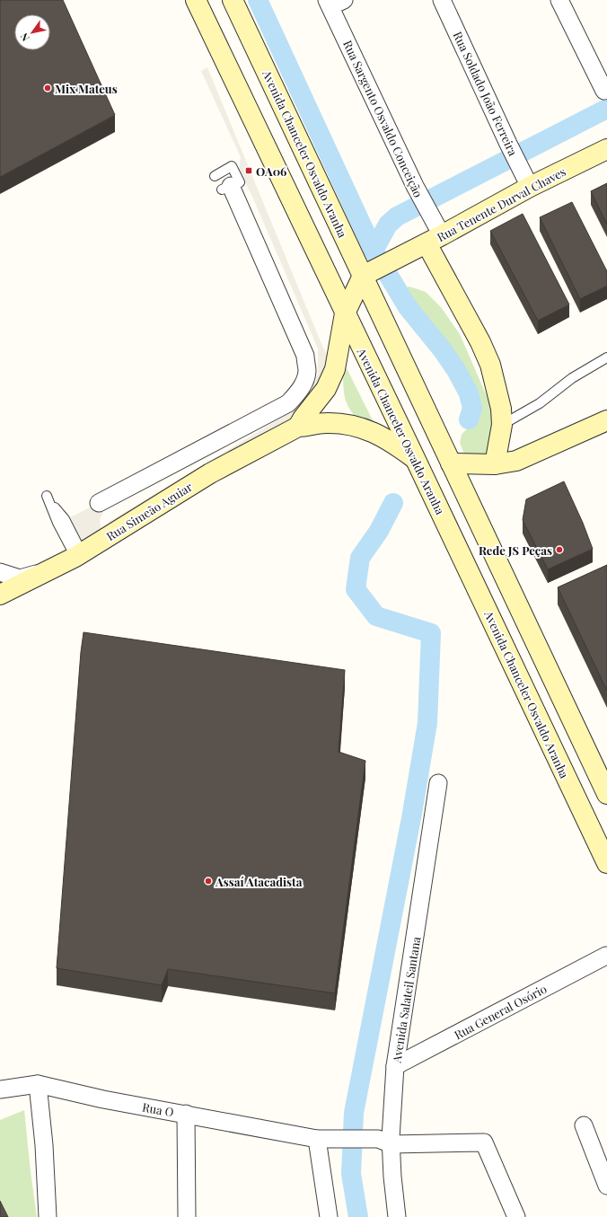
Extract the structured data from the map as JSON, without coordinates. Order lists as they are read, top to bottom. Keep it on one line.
{"streets":{"main road":["Avenida Chanceler Osvaldo Aranha","Rua Tenente Durval Chaves","Rua Simeão Aguiar"],"street":["Rua Soldado João Ferreira","Rua Sargento Osvaldo Conceição","Avenida Salateil Santana","Rua General Osório","Rua O"]},"crossings":[["Rua Soldado João Ferreira","Rua Tenente Durval Chaves"],["Rua Sargento Osvaldo Conceição","Rua Tenente Durval Chaves"],["Avenida Chanceler Osvaldo Aranha","Rua Tenente Durval Chaves"],["Avenida Salateil Santana","Rua General Osório"],["Avenida Salateil Santana","Rua O"]],"places":{"other":["Mix Mateus","Rede JS Peças","Assaí Atacadista"],"transit":["OA06"]},"north":"bottom left"}
